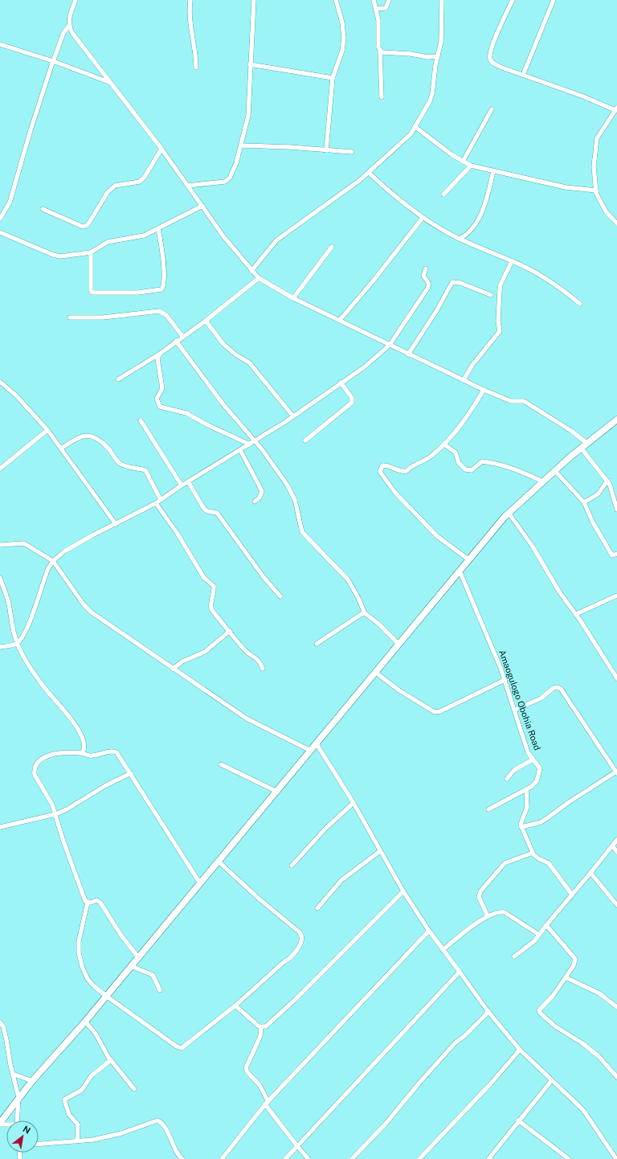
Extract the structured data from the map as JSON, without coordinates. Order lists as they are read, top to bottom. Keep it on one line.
{"streets":{"street":["Amaogulogo Obohia Road"]},"north":"top right"}
